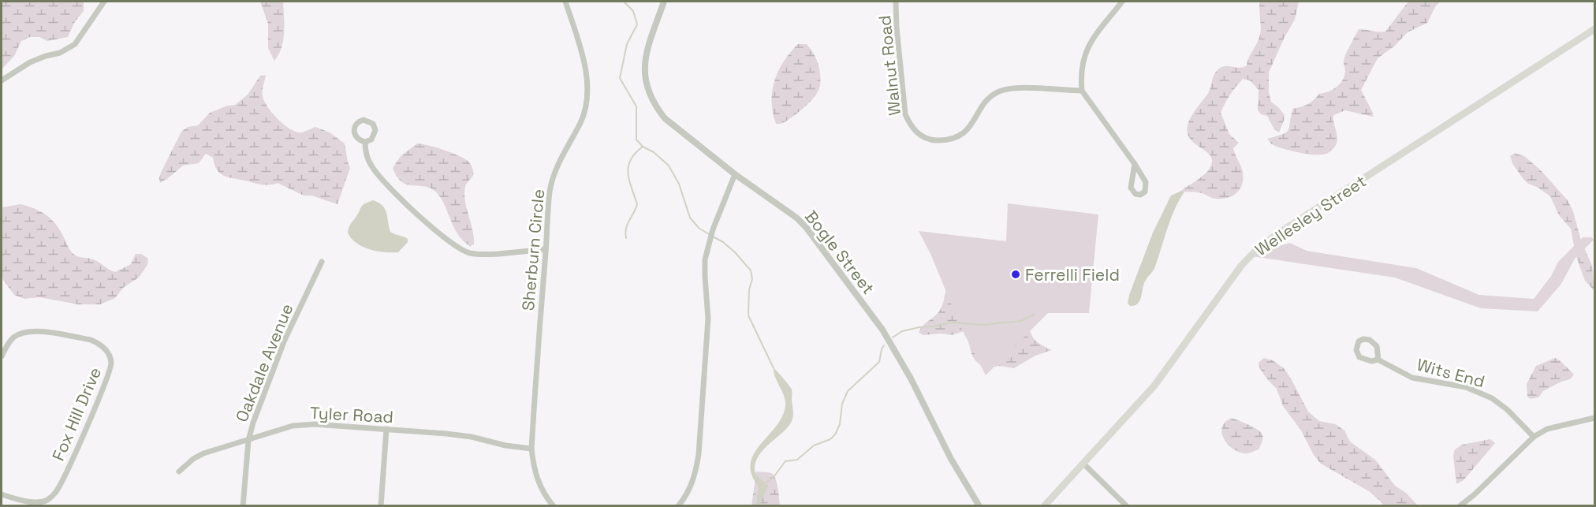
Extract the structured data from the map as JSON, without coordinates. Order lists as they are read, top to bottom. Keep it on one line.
{"streets":{"main road":["Wellesley Street"],"street":["Walnut Road","Sherburn Circle","Bogle Street","Oakdale Avenue","Wits End","Fox Hill Drive","Tyler Road"]},"crossings":[["Sherburn Circle","Tyler Road"],["Oakdale Avenue","Tyler Road"]],"places":["Ferrelli Field"]}
